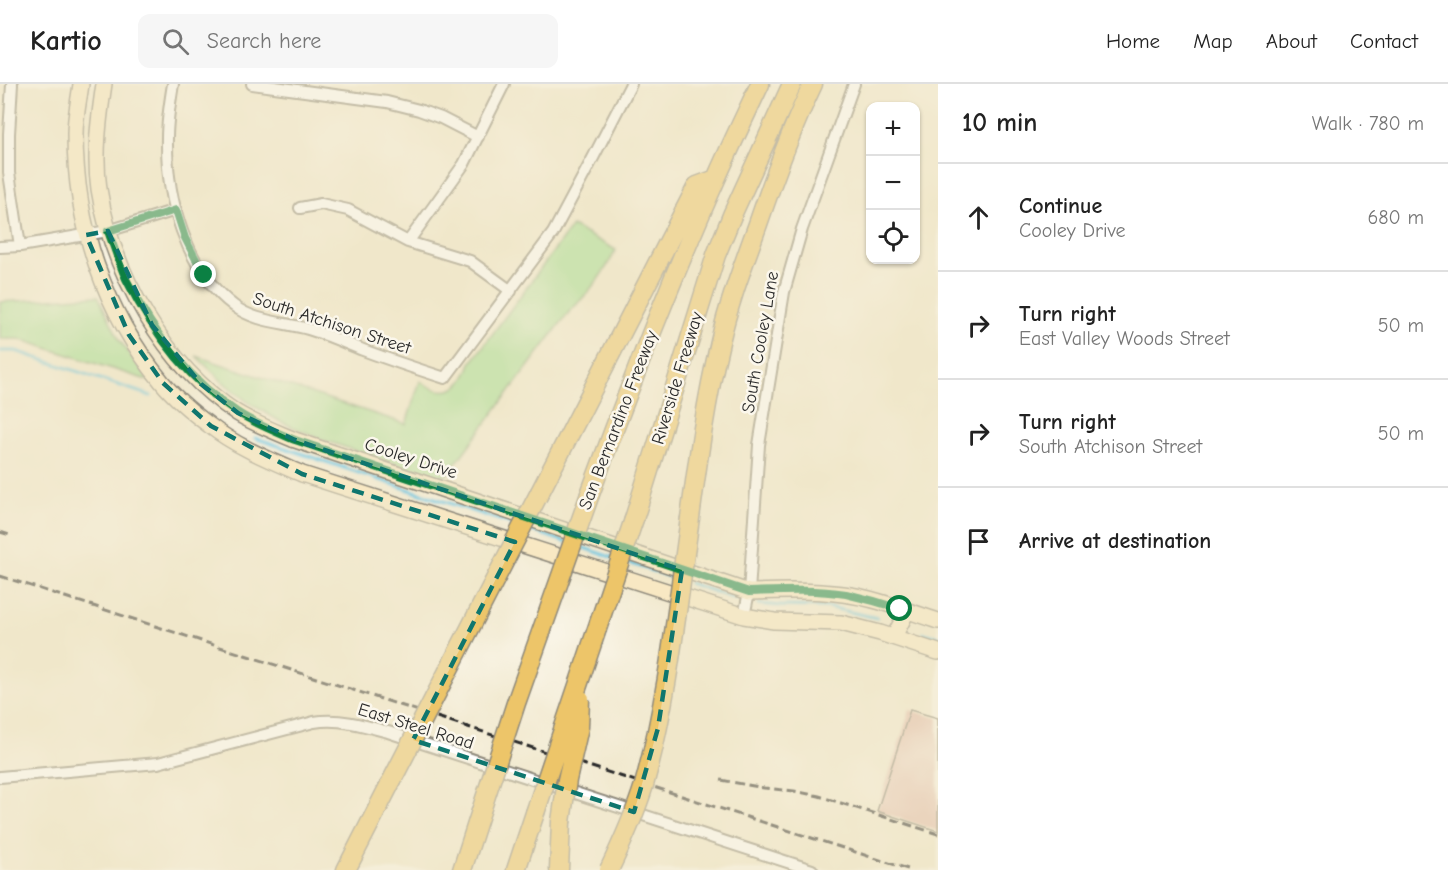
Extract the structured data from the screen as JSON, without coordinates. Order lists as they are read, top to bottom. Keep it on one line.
{"streets":{"highway":["Riverside Freeway","San Bernardino Freeway"],"street":["South Atchison Street","South Cooley Lane","Cooley Drive","East Steel Road"]},"crossings":[["South Cooley Lane","Cooley Drive"]],"page":{"header":"Kartio","search":"Search here","nav":["Home","Map","About","Contact"],"heading":["10 min","Walk · 780 m"],"map_buttons":["+","−"],"list":[["Continue","Cooley Drive","680 m"],["Turn right","East Valley Woods Street","50 m"],["Turn right","South Atchison Street","50 m"],"Arrive at destination"]}}
